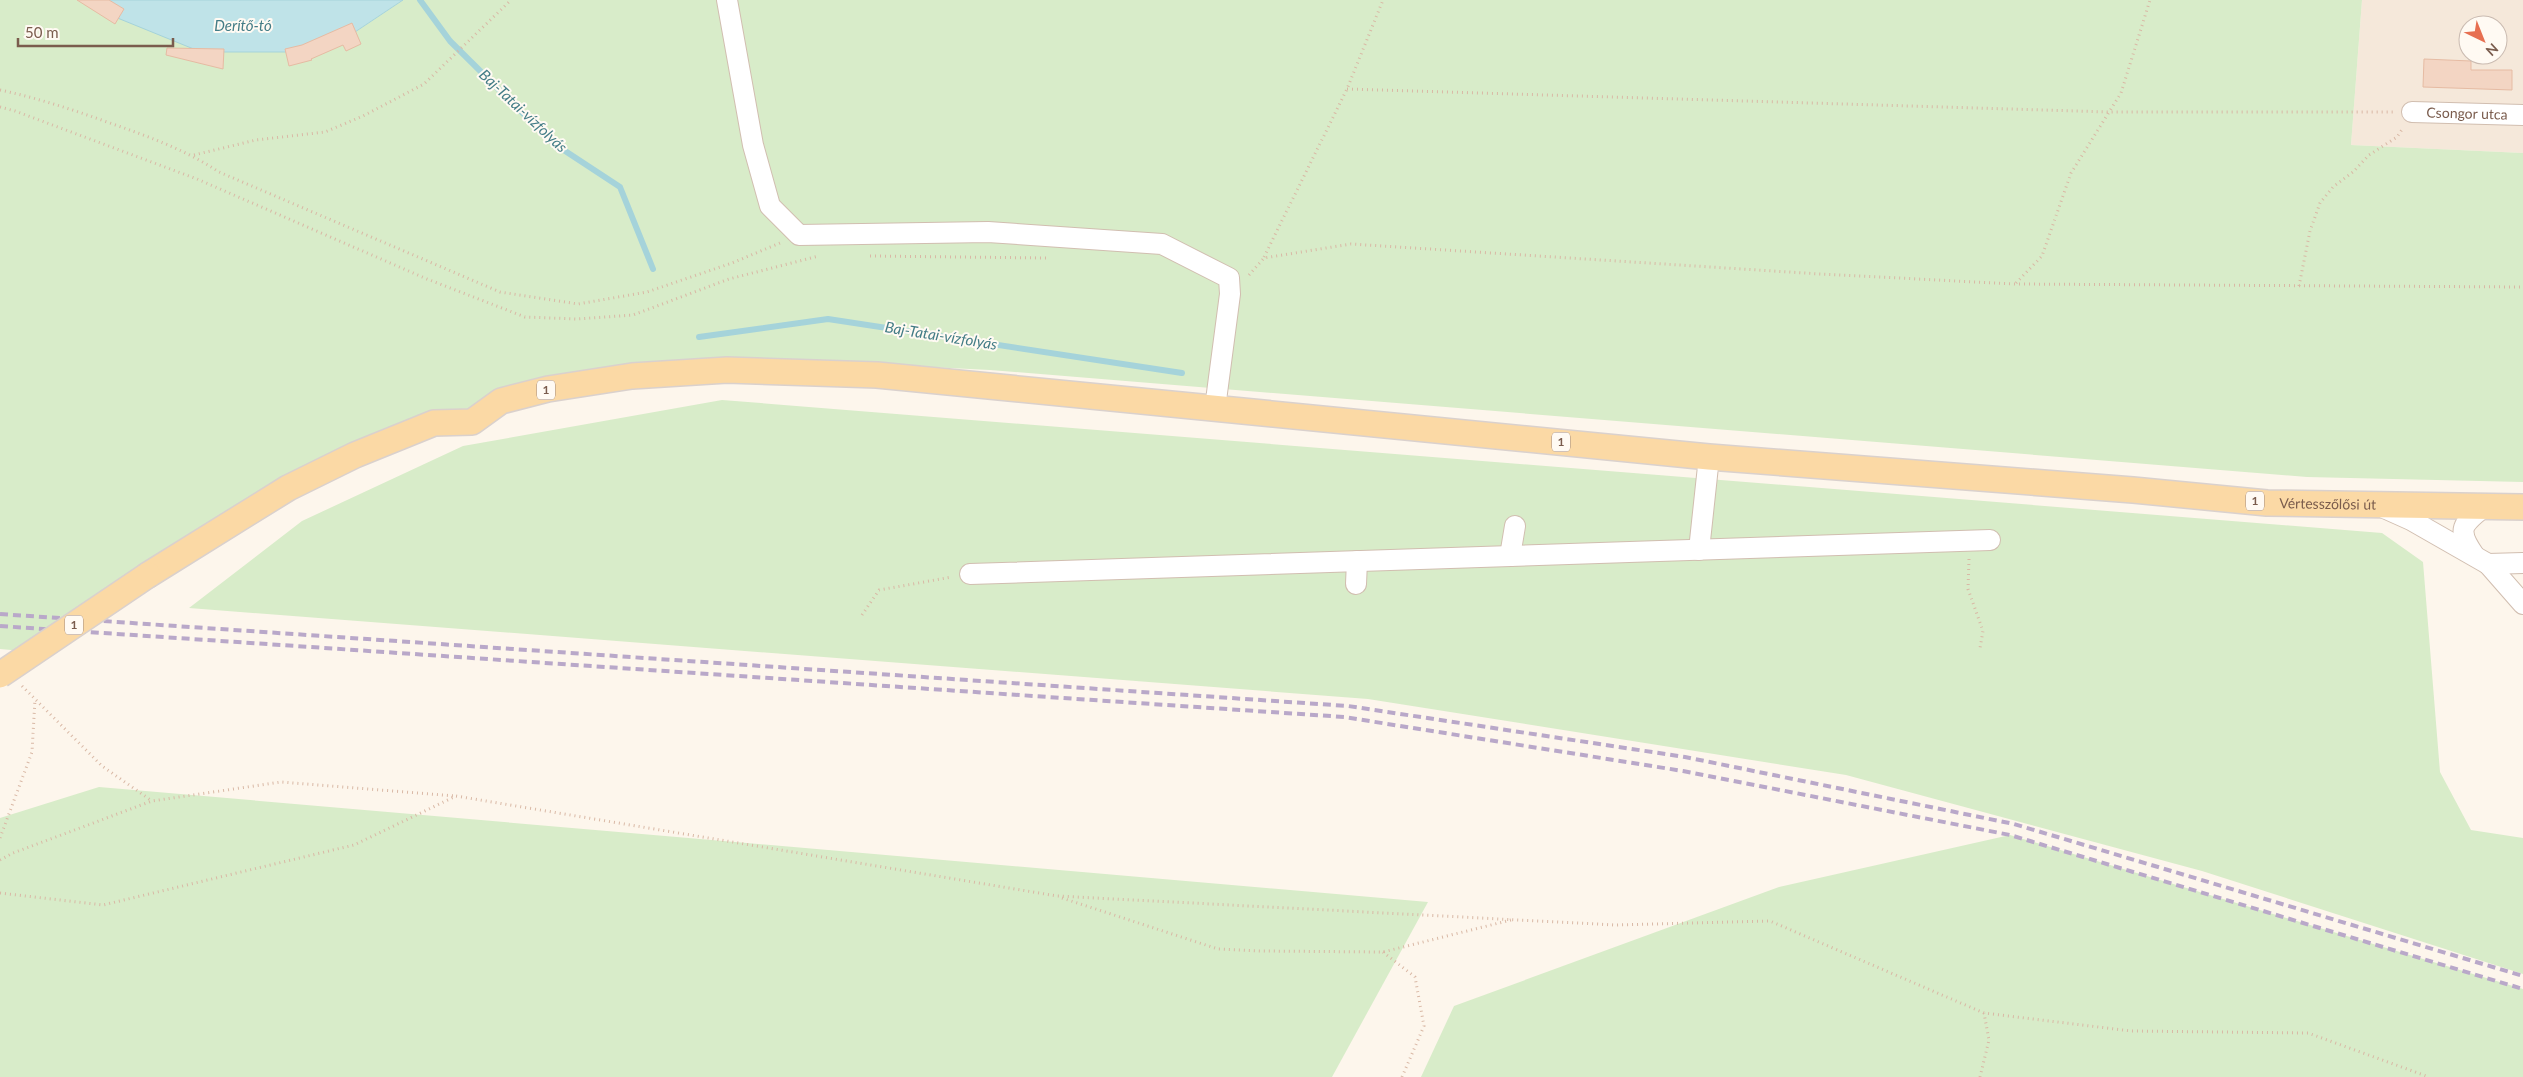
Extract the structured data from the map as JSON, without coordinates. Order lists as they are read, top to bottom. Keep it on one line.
{"streets":{"main road":["1","Vértesszőlősi út"],"street":["Csongor utca"]},"crossings":[["1","Vértesszőlősi út"]],"water":["Derítő-tó","Baj-Tatai-vízfolyás"],"scale_bar":"50 m","north":"bottom right"}
